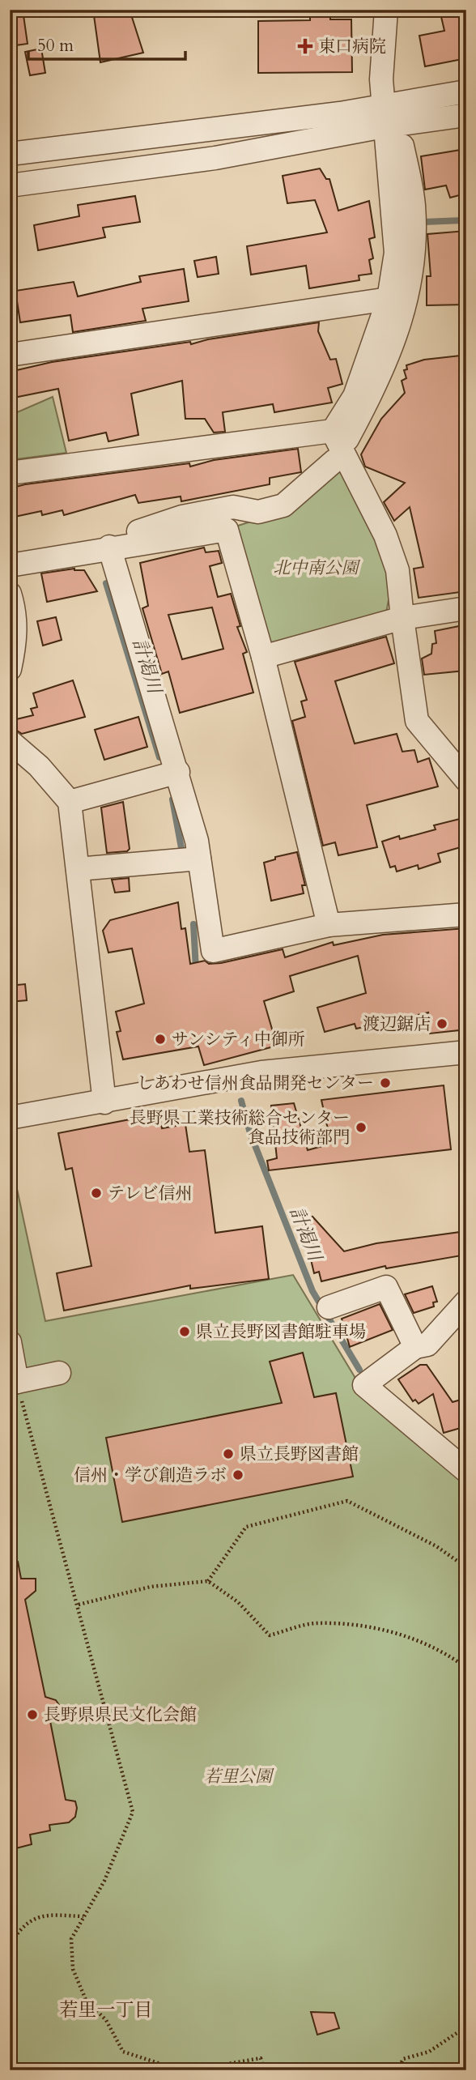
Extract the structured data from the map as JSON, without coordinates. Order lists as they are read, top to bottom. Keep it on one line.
{"districts":["若里一丁目"],"water":["計渇川"],"parks":["北中南公園","若里公園"],"places":{"health":["東口病院"],"other":["渡辺鋸店","サンシティ中御所","しあわせ信州食品開発センター","長野県工業技術総合センター 食品技術部門","テレビ信州","県立長野図書館駐車場","県立長野図書館","信州・学び創造ラボ","長野県県民文化会館"]},"scale_bar":"50 m"}
